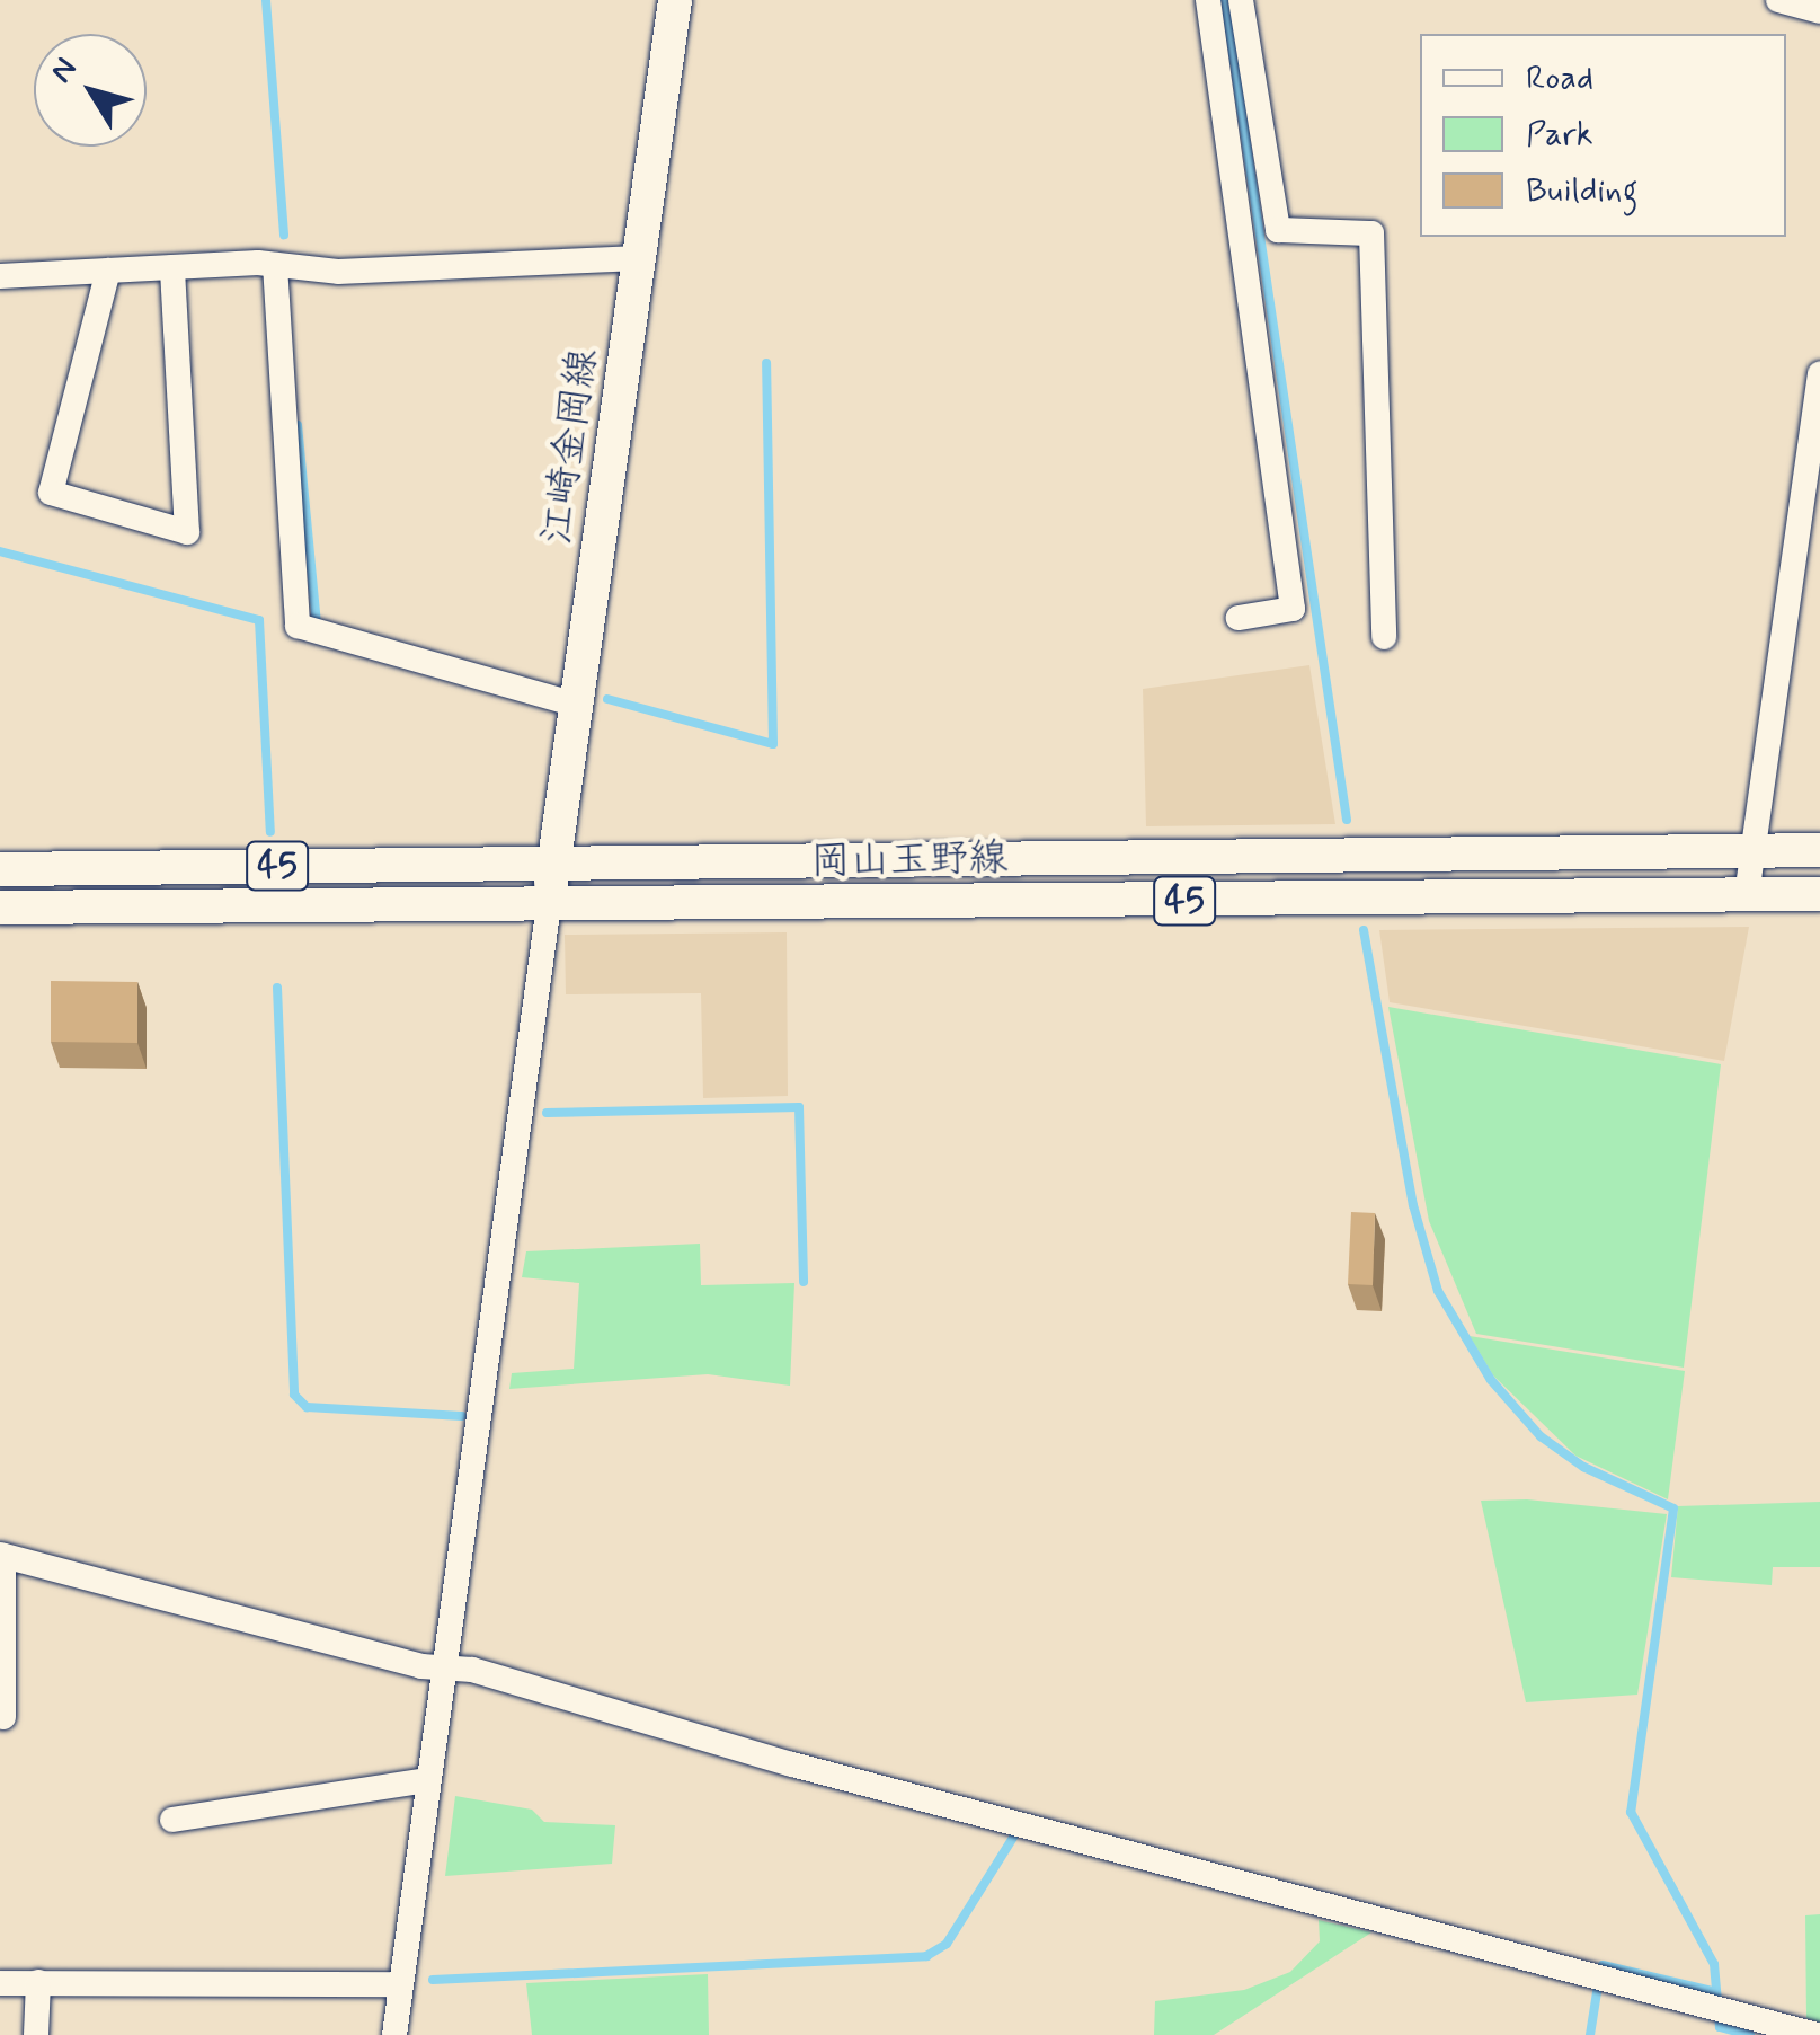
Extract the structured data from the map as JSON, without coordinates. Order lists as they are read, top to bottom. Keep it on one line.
{"streets":{"main road":["江崎金岡線","岡山玉野線","45"]},"crossings":[["江崎金岡線","岡山玉野線"]],"legend":["Road","Park","Building"],"north":"top left"}
